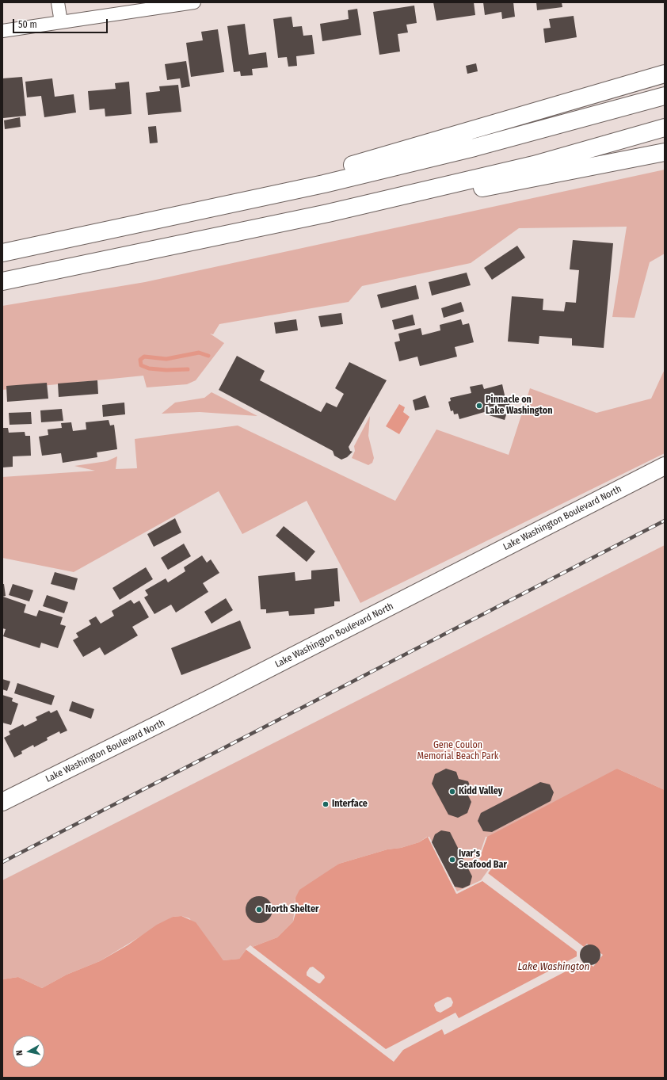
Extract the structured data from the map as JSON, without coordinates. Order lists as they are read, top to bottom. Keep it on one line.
{"streets":{"main road":["Lake Washington Boulevard North"]},"water":["Lake Washington"],"parks":["Gene Coulon Memorial Beach Park"],"places":["Pinnacle on Lake Washington","Kidd Valley","Interface","Ivar's Seafood Bar","North Shelter"],"scale_bar":"50 m","north":"left"}
